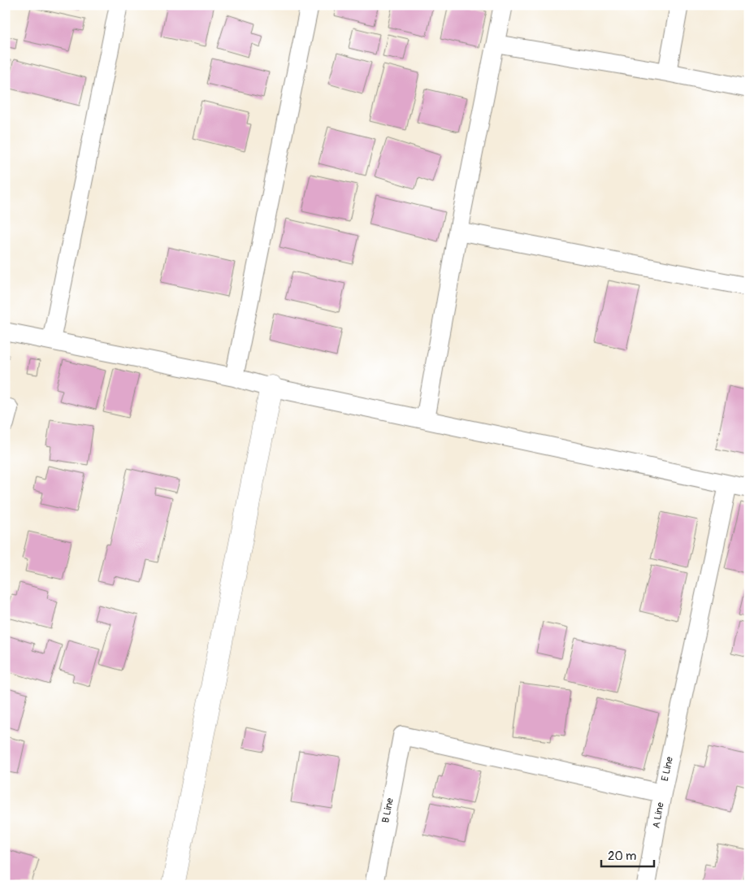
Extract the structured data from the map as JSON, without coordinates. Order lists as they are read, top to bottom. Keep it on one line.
{"streets":{"street":["E Line","B Line","A Line"]},"crossings":[["E Line","B Line"],["E Line","A Line"]],"scale_bar":"20 m"}
